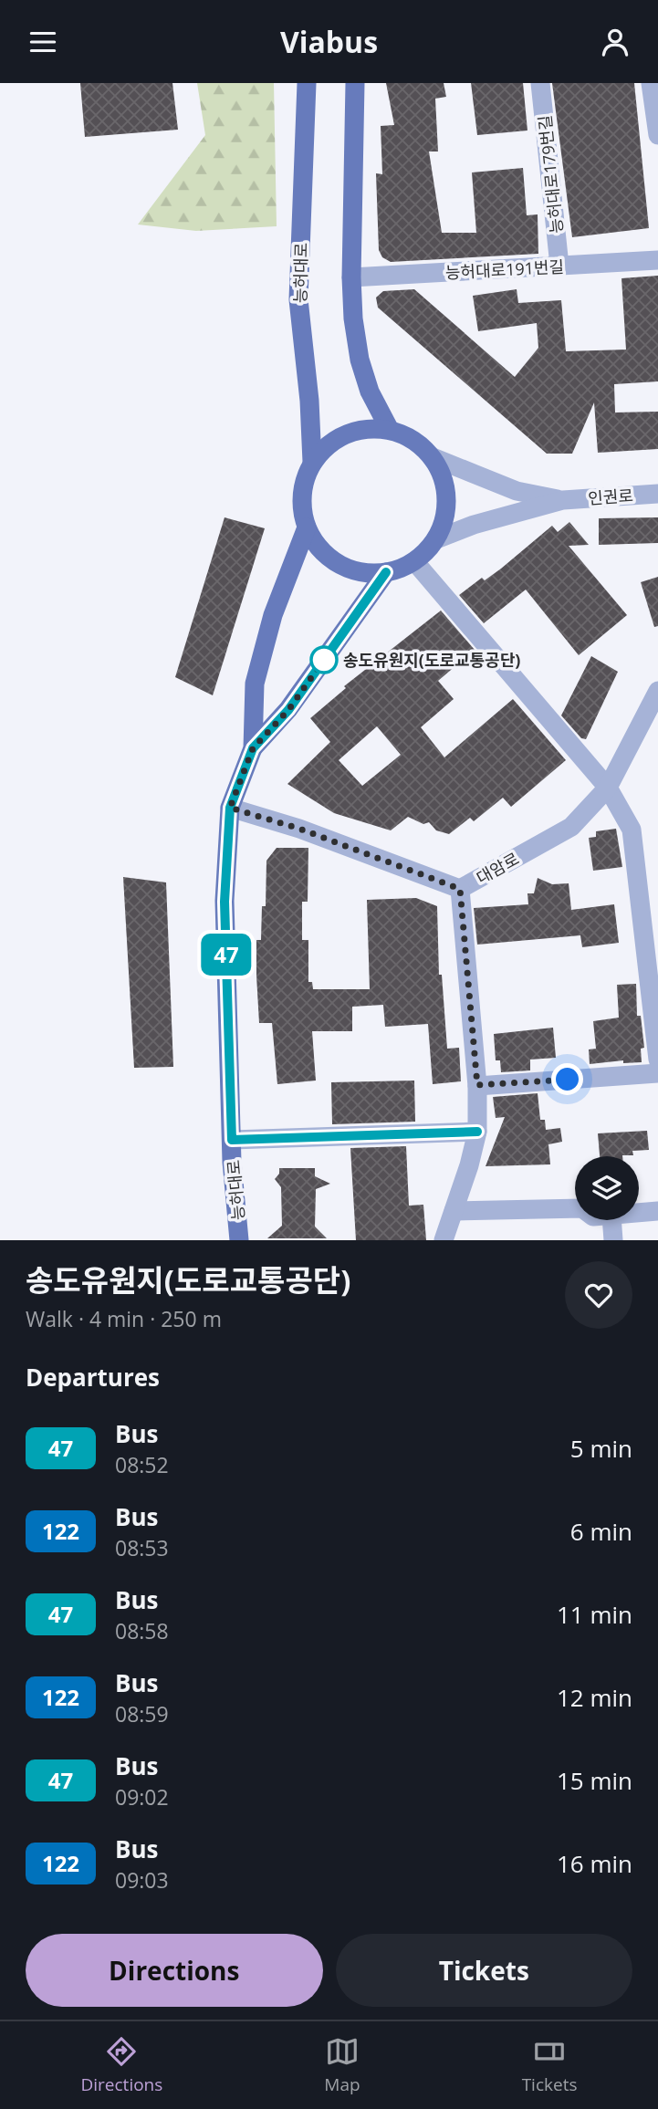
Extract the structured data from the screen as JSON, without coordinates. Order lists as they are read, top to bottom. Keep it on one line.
{"streets":{"main road":["능허대로"],"street":["능허대로179번길","능허대로191번길","인권로","대암로"]},"crossings":[["능허대로179번길","능허대로191번길"],["능허대로","대암로"]],"places":["송도유원지(도로교통공단)"],"lines":["bus line 47"],"page":{"header":"Viabus","on_map":"47","heading":[["송도유원지(도로교통공단)","Walk · 4 min · 250 m"],"Departures"],"list":[{"mark":"47","name":"Bus","note":"08:52","value":"5 min"},{"mark":"122","name":"Bus","note":"08:53","value":"6 min"},{"mark":"47","name":"Bus","note":"08:58","value":"11 min"},{"mark":"122","name":"Bus","note":"08:59","value":"12 min"},{"mark":"47","name":"Bus","note":"09:02","value":"15 min"},{"mark":"122","name":"Bus","note":"09:03","value":"16 min"}],"buttons":["Directions","Tickets"],"tabs":["Directions","Map","Tickets"]}}
